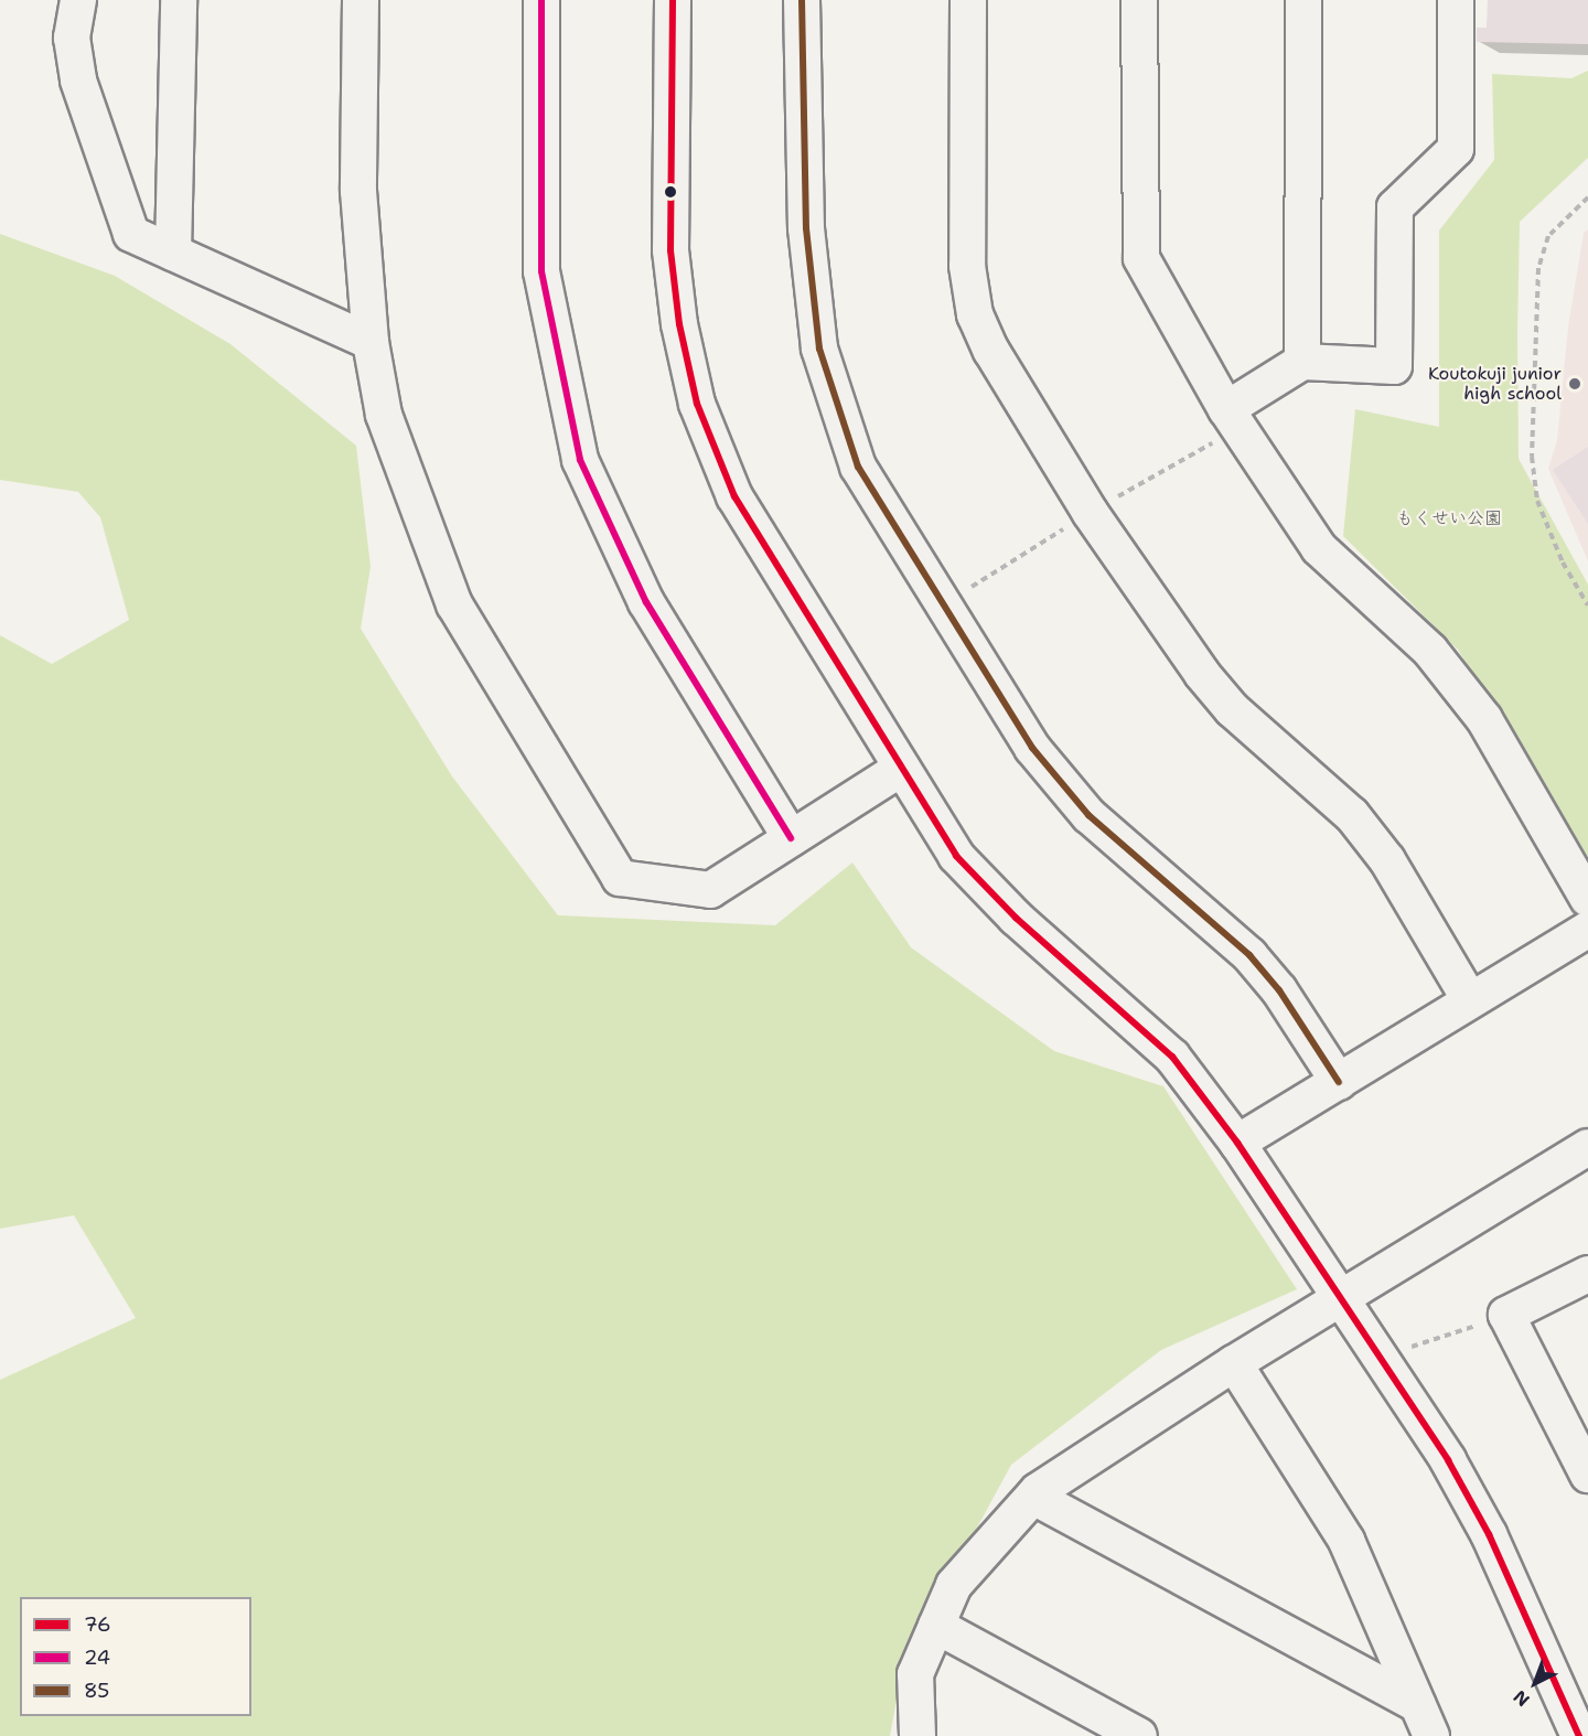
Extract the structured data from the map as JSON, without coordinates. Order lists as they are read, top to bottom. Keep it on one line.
{"parks":["もくせい公園"],"places":["Koutokuji junior high school"],"lines":["transit line 76","transit line 24","transit line 85"],"legend":["76","24","85"],"north":"bottom left"}
